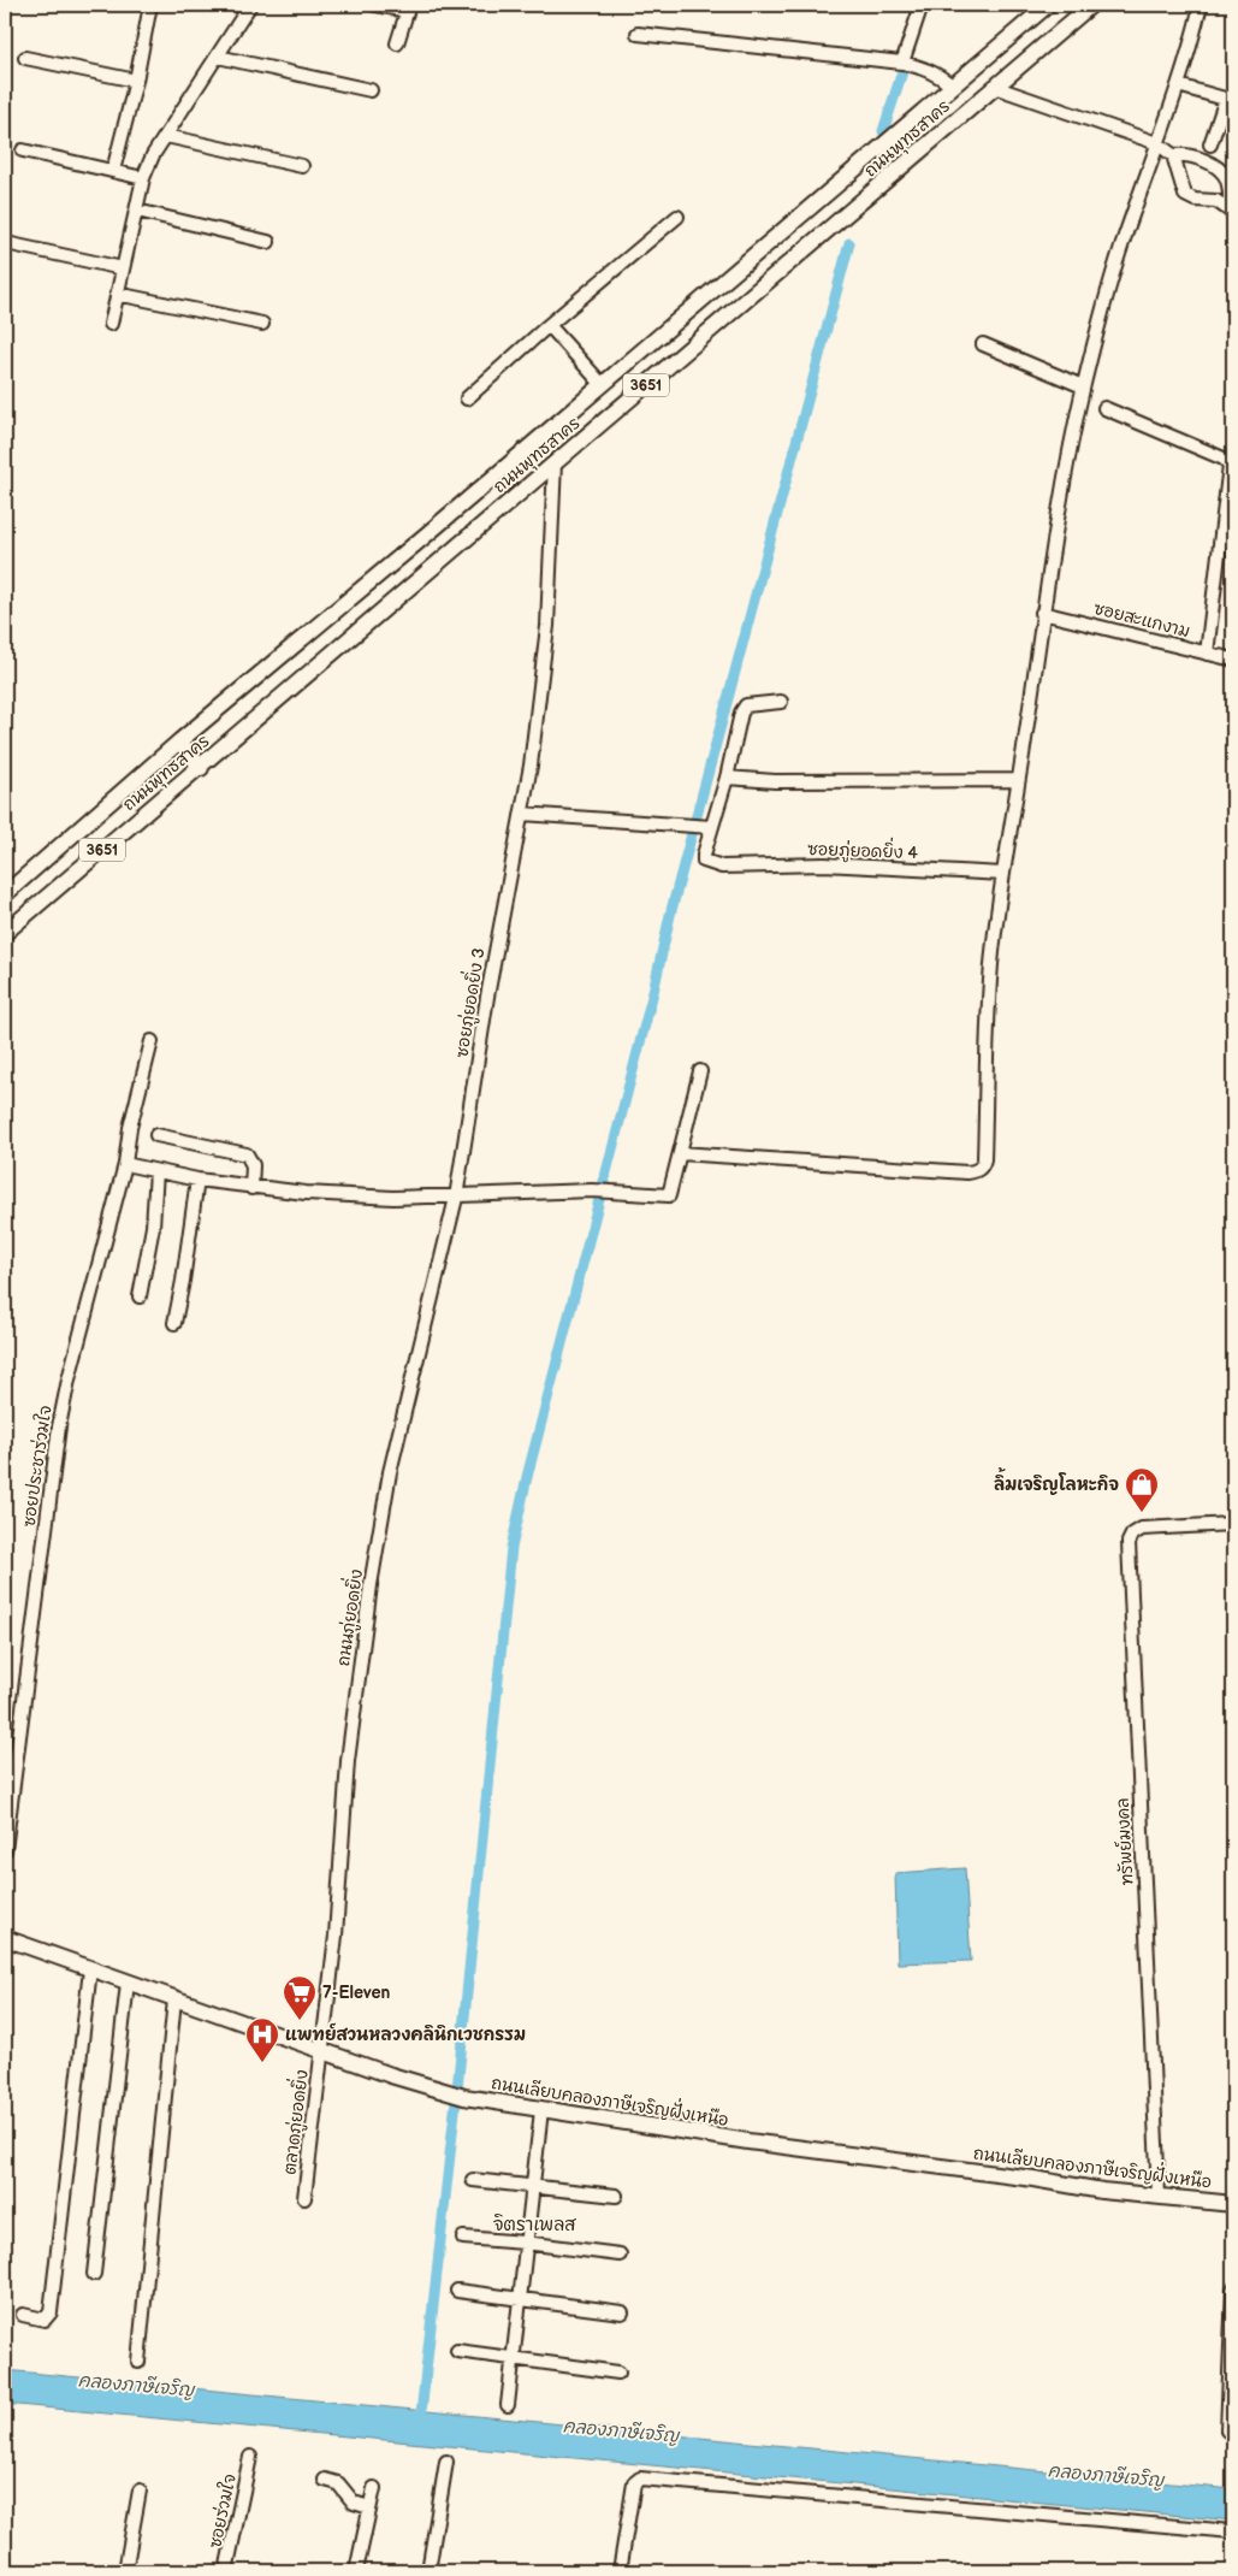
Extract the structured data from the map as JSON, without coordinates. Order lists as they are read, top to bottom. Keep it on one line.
{"streets":{"main road":["ถนนพุทธสาคร","3651","ถนนเลียบคลองภาษีเจริญฝั่งเหนือ"],"street":["ซอยสะแกงาม","ซอยภู่ยอดยิ่ง 4","ซอยภู่ยอดยิ่ง 3","ซอยประชาร่วมใจ","ถนนภู่ยอดยิ่ง","ทรัพย์มงคล","ตลาดภู่ยอดยิ่ง","ซอยร่วมใจ"]},"crossings":[["ถนนพุทธสาคร","ซอยภู่ยอดยิ่ง 3"],["ซอยภู่ยอดยิ่ง 3","ถนนภู่ยอดยิ่ง"],["ถนนภู่ยอดยิ่ง","ถนนเลียบคลองภาษีเจริญฝั่งเหนือ"],["ถนนภู่ยอดยิ่ง","ตลาดภู่ยอดยิ่ง"],["ทรัพย์มงคล","ถนนเลียบคลองภาษีเจริญฝั่งเหนือ"],["ถนนเลียบคลองภาษีเจริญฝั่งเหนือ","ตลาดภู่ยอดยิ่ง"]],"districts":["จิตราเพลส"],"water":["คลองภาษีเจริญ"],"places":{"shop":["ลิ้มเจริญโลหะกิจ"],"supermarket":["7-Eleven"],"hospital":["แพทย์สวนหลวงคลินิกเวชกรรม"]}}
